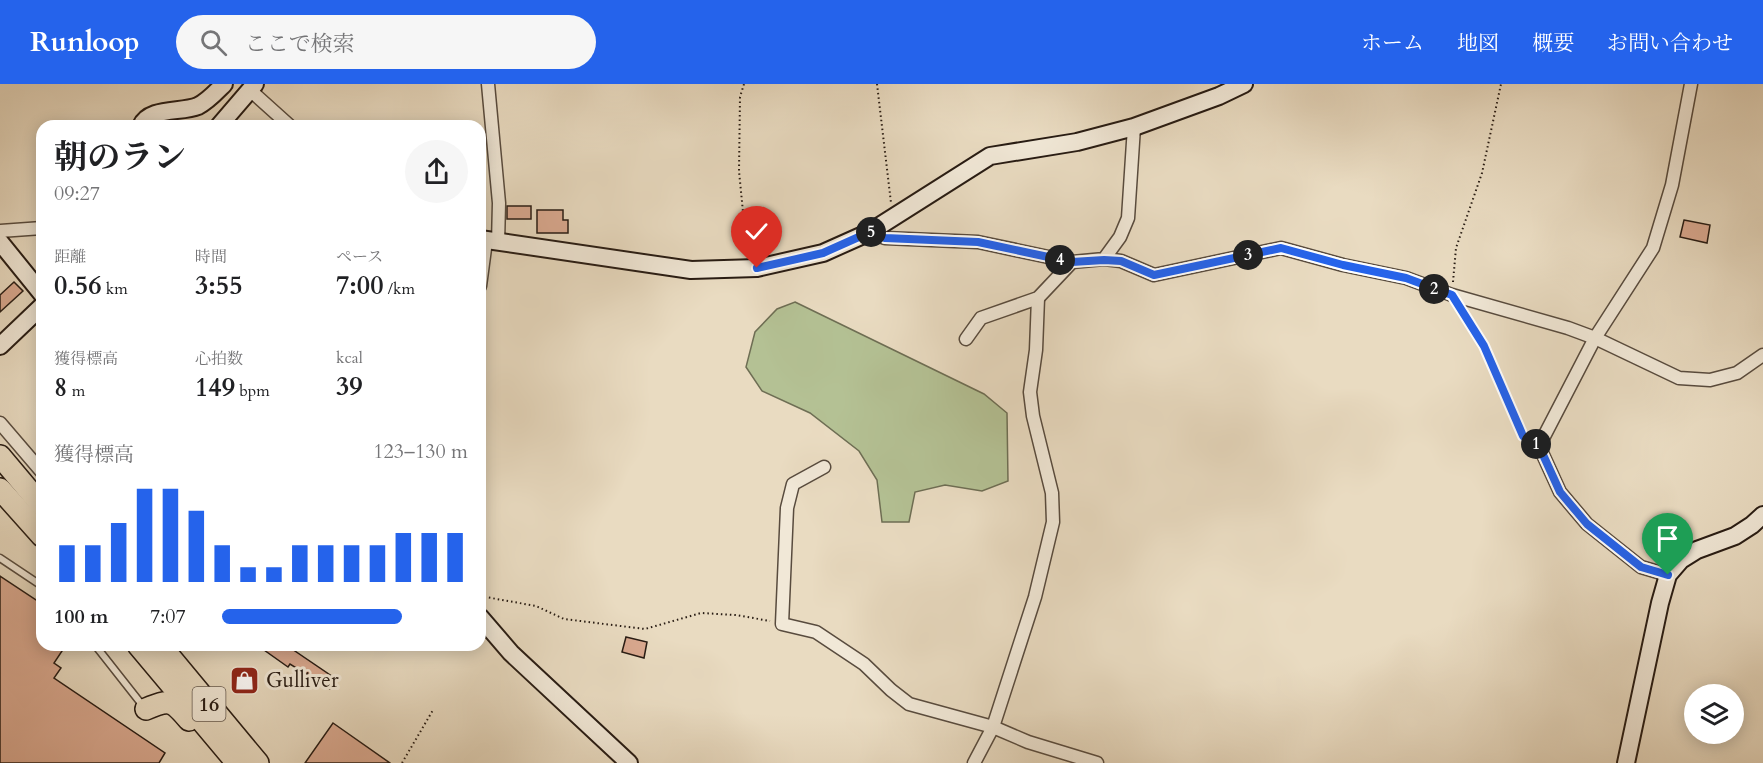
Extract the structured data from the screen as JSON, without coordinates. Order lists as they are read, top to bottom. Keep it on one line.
{"streets":{"highway":["16"]},"places":{"shop":["Gulliver"]},"page":{"header":"Runloop","search":"ここで検索","nav":["ホーム","地図","概要","お問い合わせ"],"heading":["朝のラン","09:27"],"pins":["5","3","4","2","1"],"stats":[["距離","0.56 km"],["時間","3:55"],["ペース","7:00 /km"],["獲得標高","8 m"],["心拍数","149 bpm"],["kcal","39"]],"chart":["獲得標高","123–130 m"],"list":[{"name":"100 m","note":"7:07"}]}}
